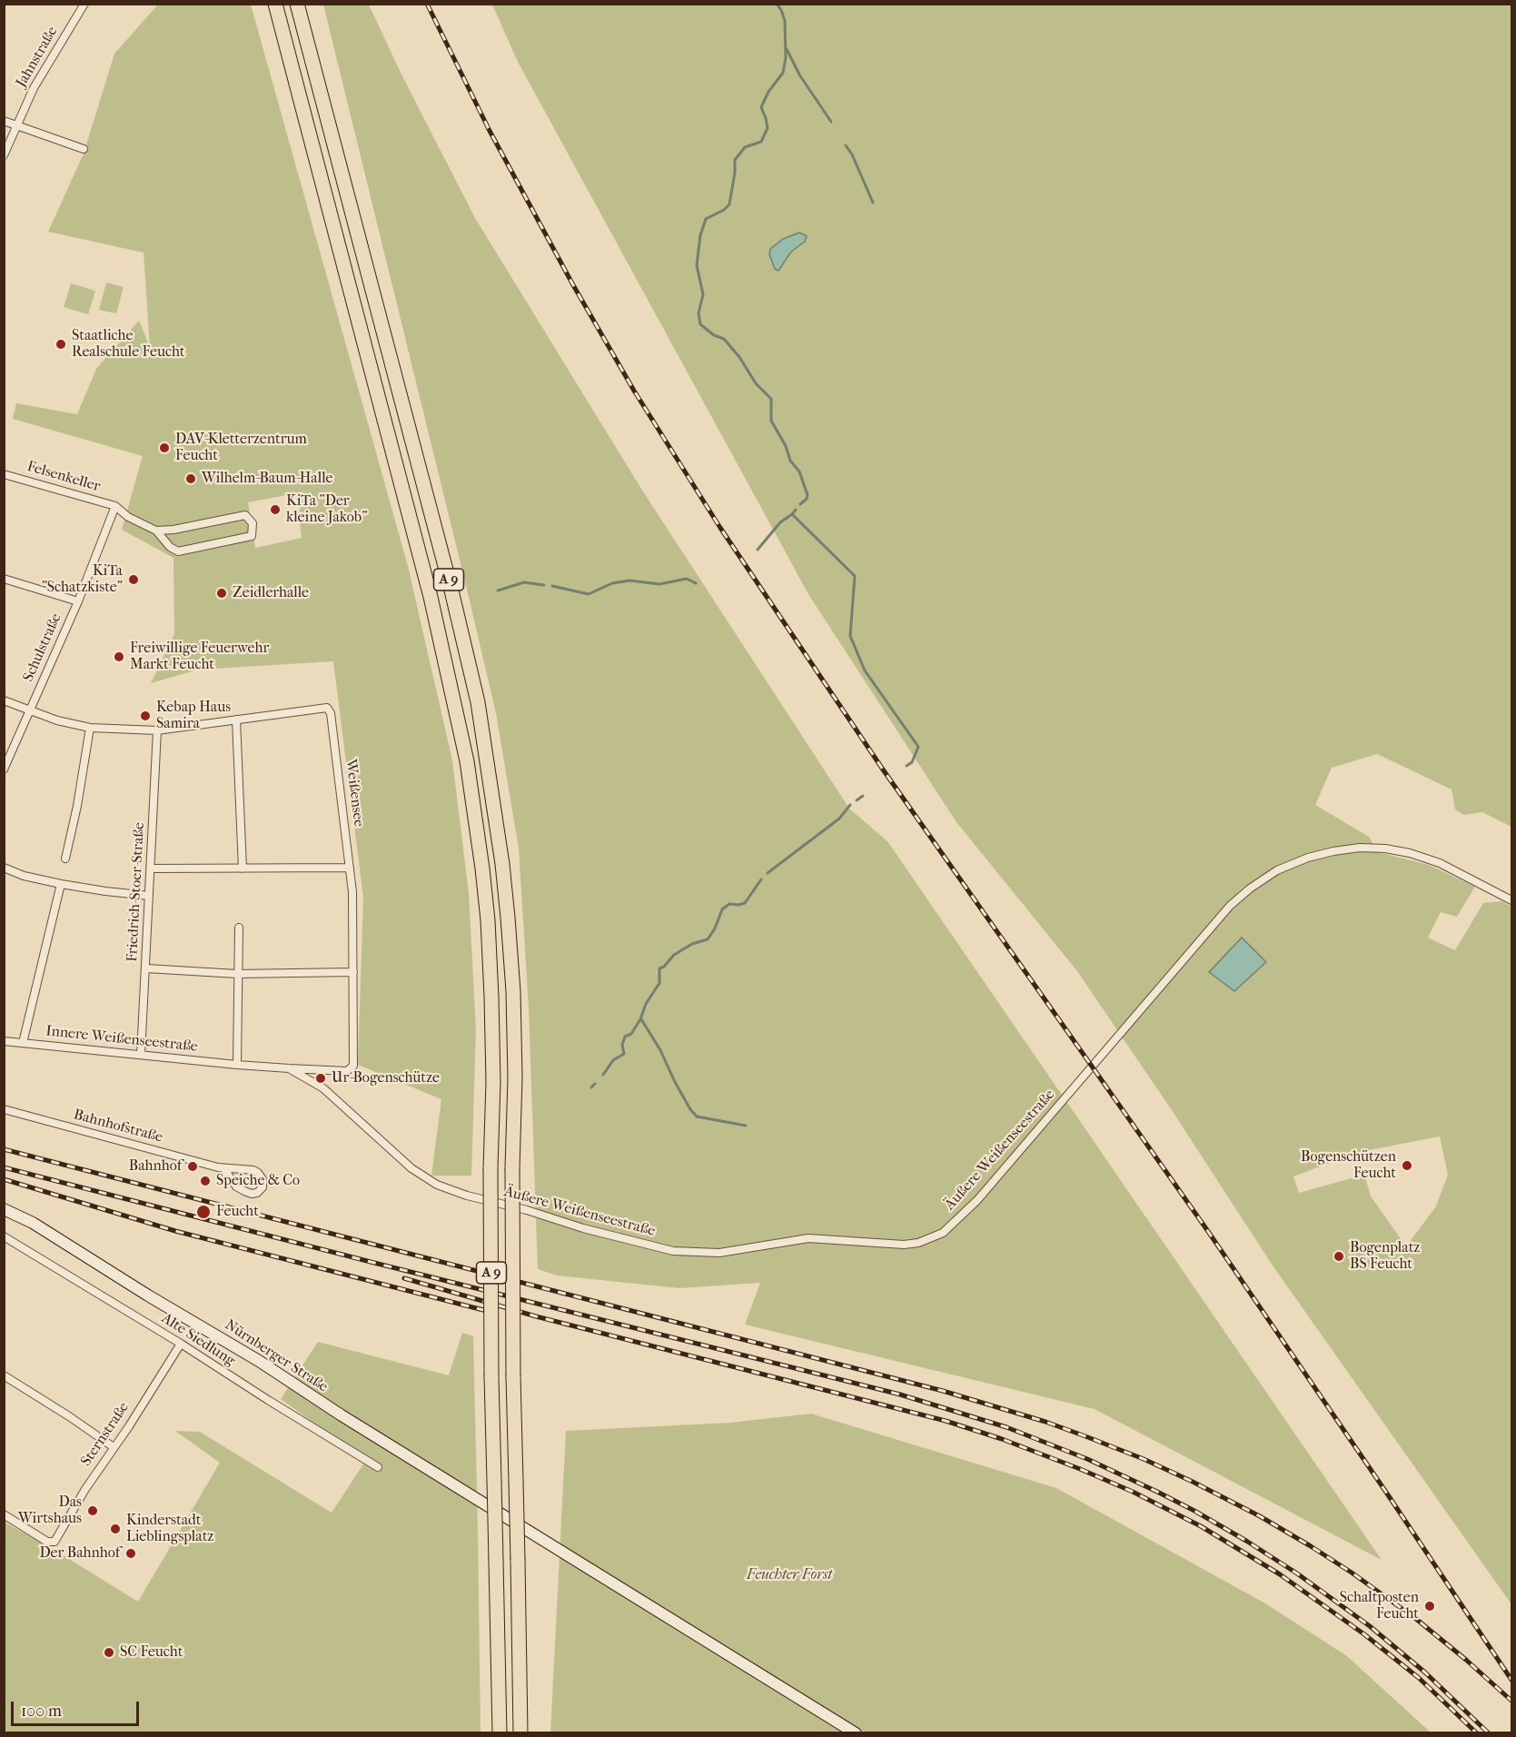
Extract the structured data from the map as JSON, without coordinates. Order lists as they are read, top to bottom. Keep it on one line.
{"streets":{"highway":["A 9"],"main road":["Nürnberger Straße"],"street":["Jahnstraße","Felsenkeller","Schulstraße","Weißensee","Friedrich-Stoer-Straße","Innere Weißenseestraße","Bahnhofstraße","Äußere Weißenseestraße","Alte Siedlung","Sternstraße"]},"crossings":[["Felsenkeller","Schulstraße"],["Schulstraße","Weißensee"],["Weißensee","Friedrich-Stoer-Straße"],["Weißensee","Innere Weißenseestraße"],["Friedrich-Stoer-Straße","Innere Weißenseestraße"],["Innere Weißenseestraße","Äußere Weißenseestraße"],["Alte Siedlung","Sternstraße"]],"parks":["Feuchter Forst"],"places":["Staatliche Realschule Feucht","DAV-Kletterzentrum Feucht","Wilhelm-Baum-Halle","KiTa \"Der kleine Jakob\"","KiTa \"Schatzkiste\"","Zeidlerhalle","Freiwillige Feuerwehr Markt Feucht","Kebap Haus Samira","Ur-Bogenschütze","Bogenschützen Feucht","Bahnhof","Speiche & Co","Feucht","Bogenplatz BS Feucht","Das Wirtshaus","Kinderstadt Lieblingsplatz","Der Bahnhof","Schaltposten Feucht","SC Feucht"],"scale_bar":"100 m"}
